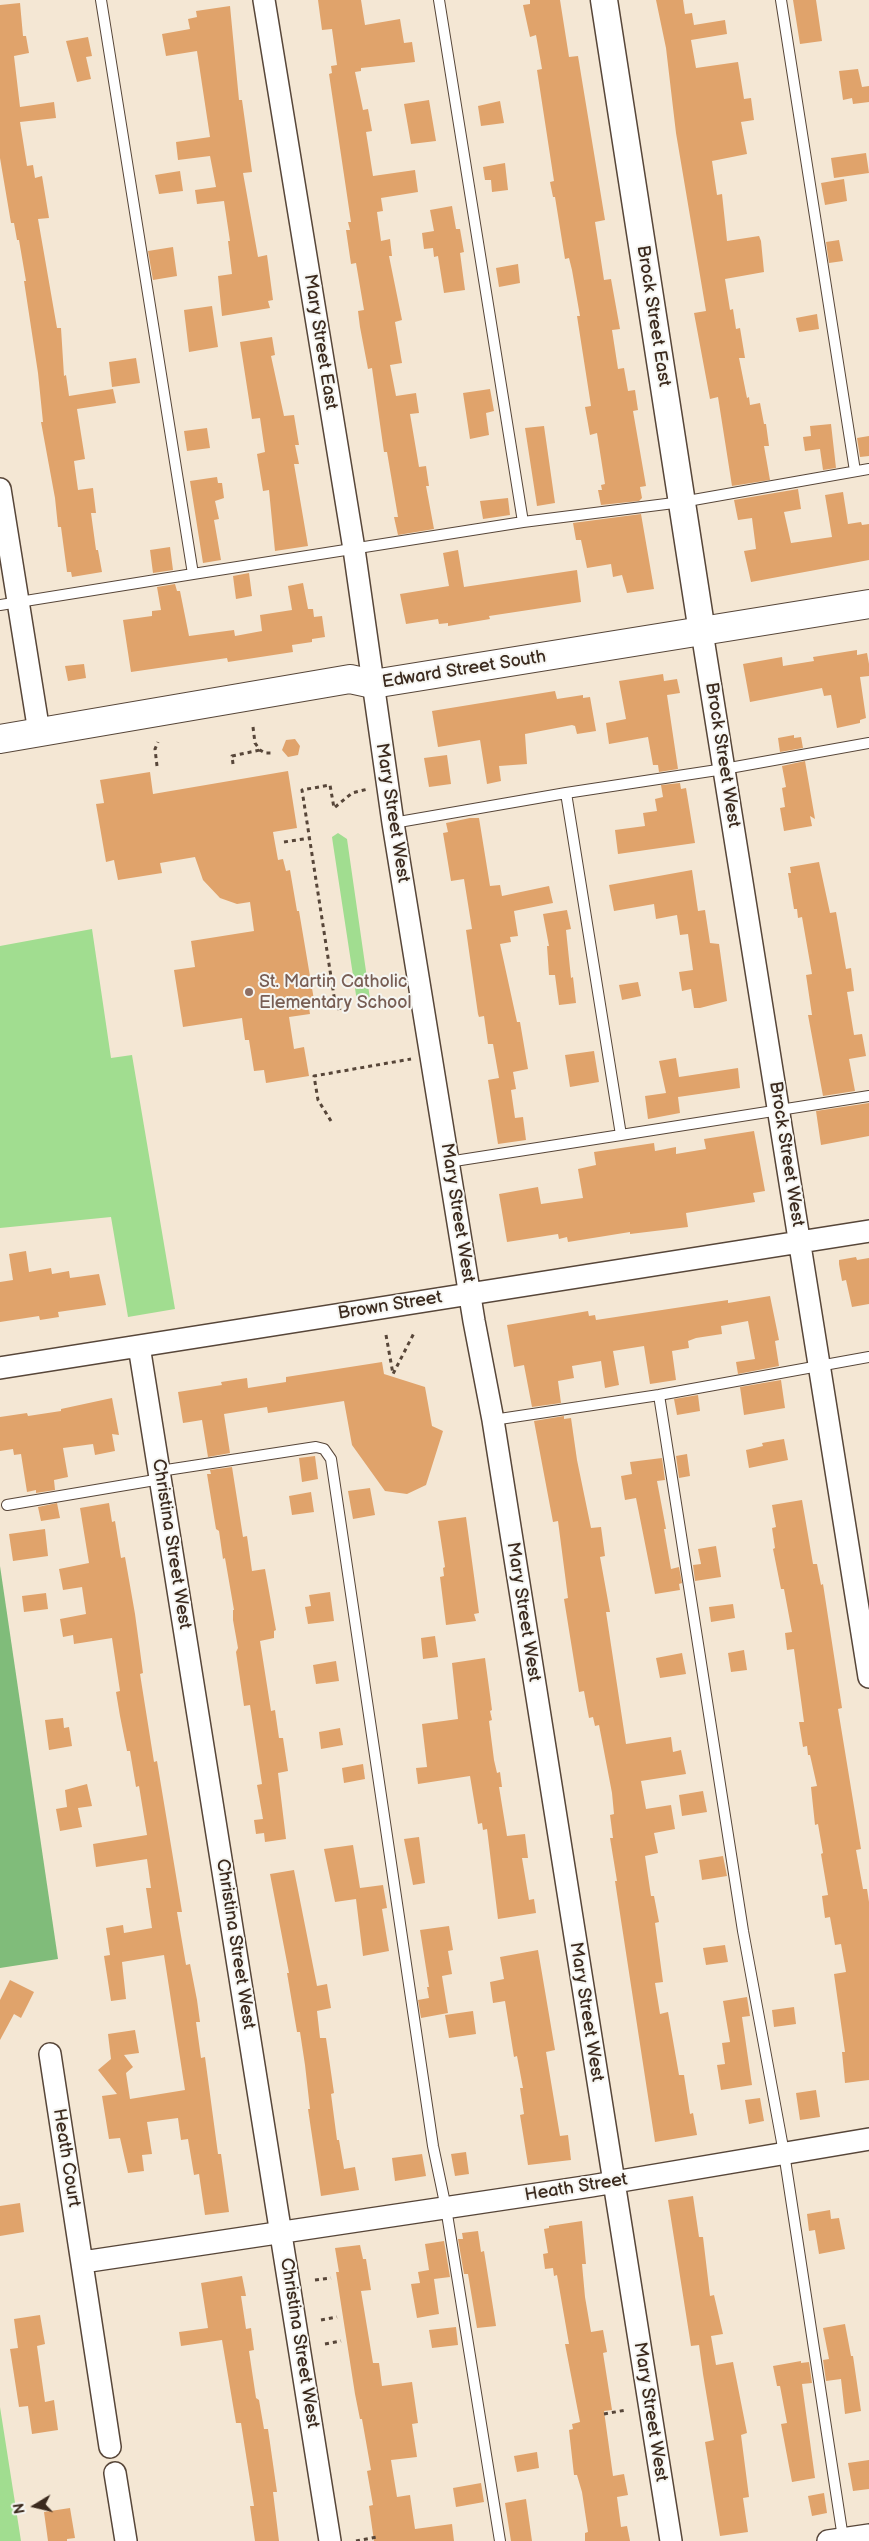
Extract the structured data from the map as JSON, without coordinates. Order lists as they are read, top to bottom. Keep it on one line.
{"streets":{"main road":["Edward Street South"],"street":["Brock Street East","Mary Street East","Brock Street West","Mary Street West","Brown Street","Christina Street West","Heath Court","Heath Street"]},"crossings":[["Brock Street East","Edward Street South"],["Brock Street East","Brock Street West"],["Mary Street East","Edward Street South"],["Mary Street East","Mary Street West"],["Edward Street South","Brock Street West"],["Edward Street South","Mary Street West"],["Brock Street West","Brown Street"],["Mary Street West","Brown Street"],["Mary Street West","Heath Street"],["Brown Street","Christina Street West"],["Christina Street West","Heath Street"]],"places":["St. Martin Catholic Elementary School"],"north":"left"}
